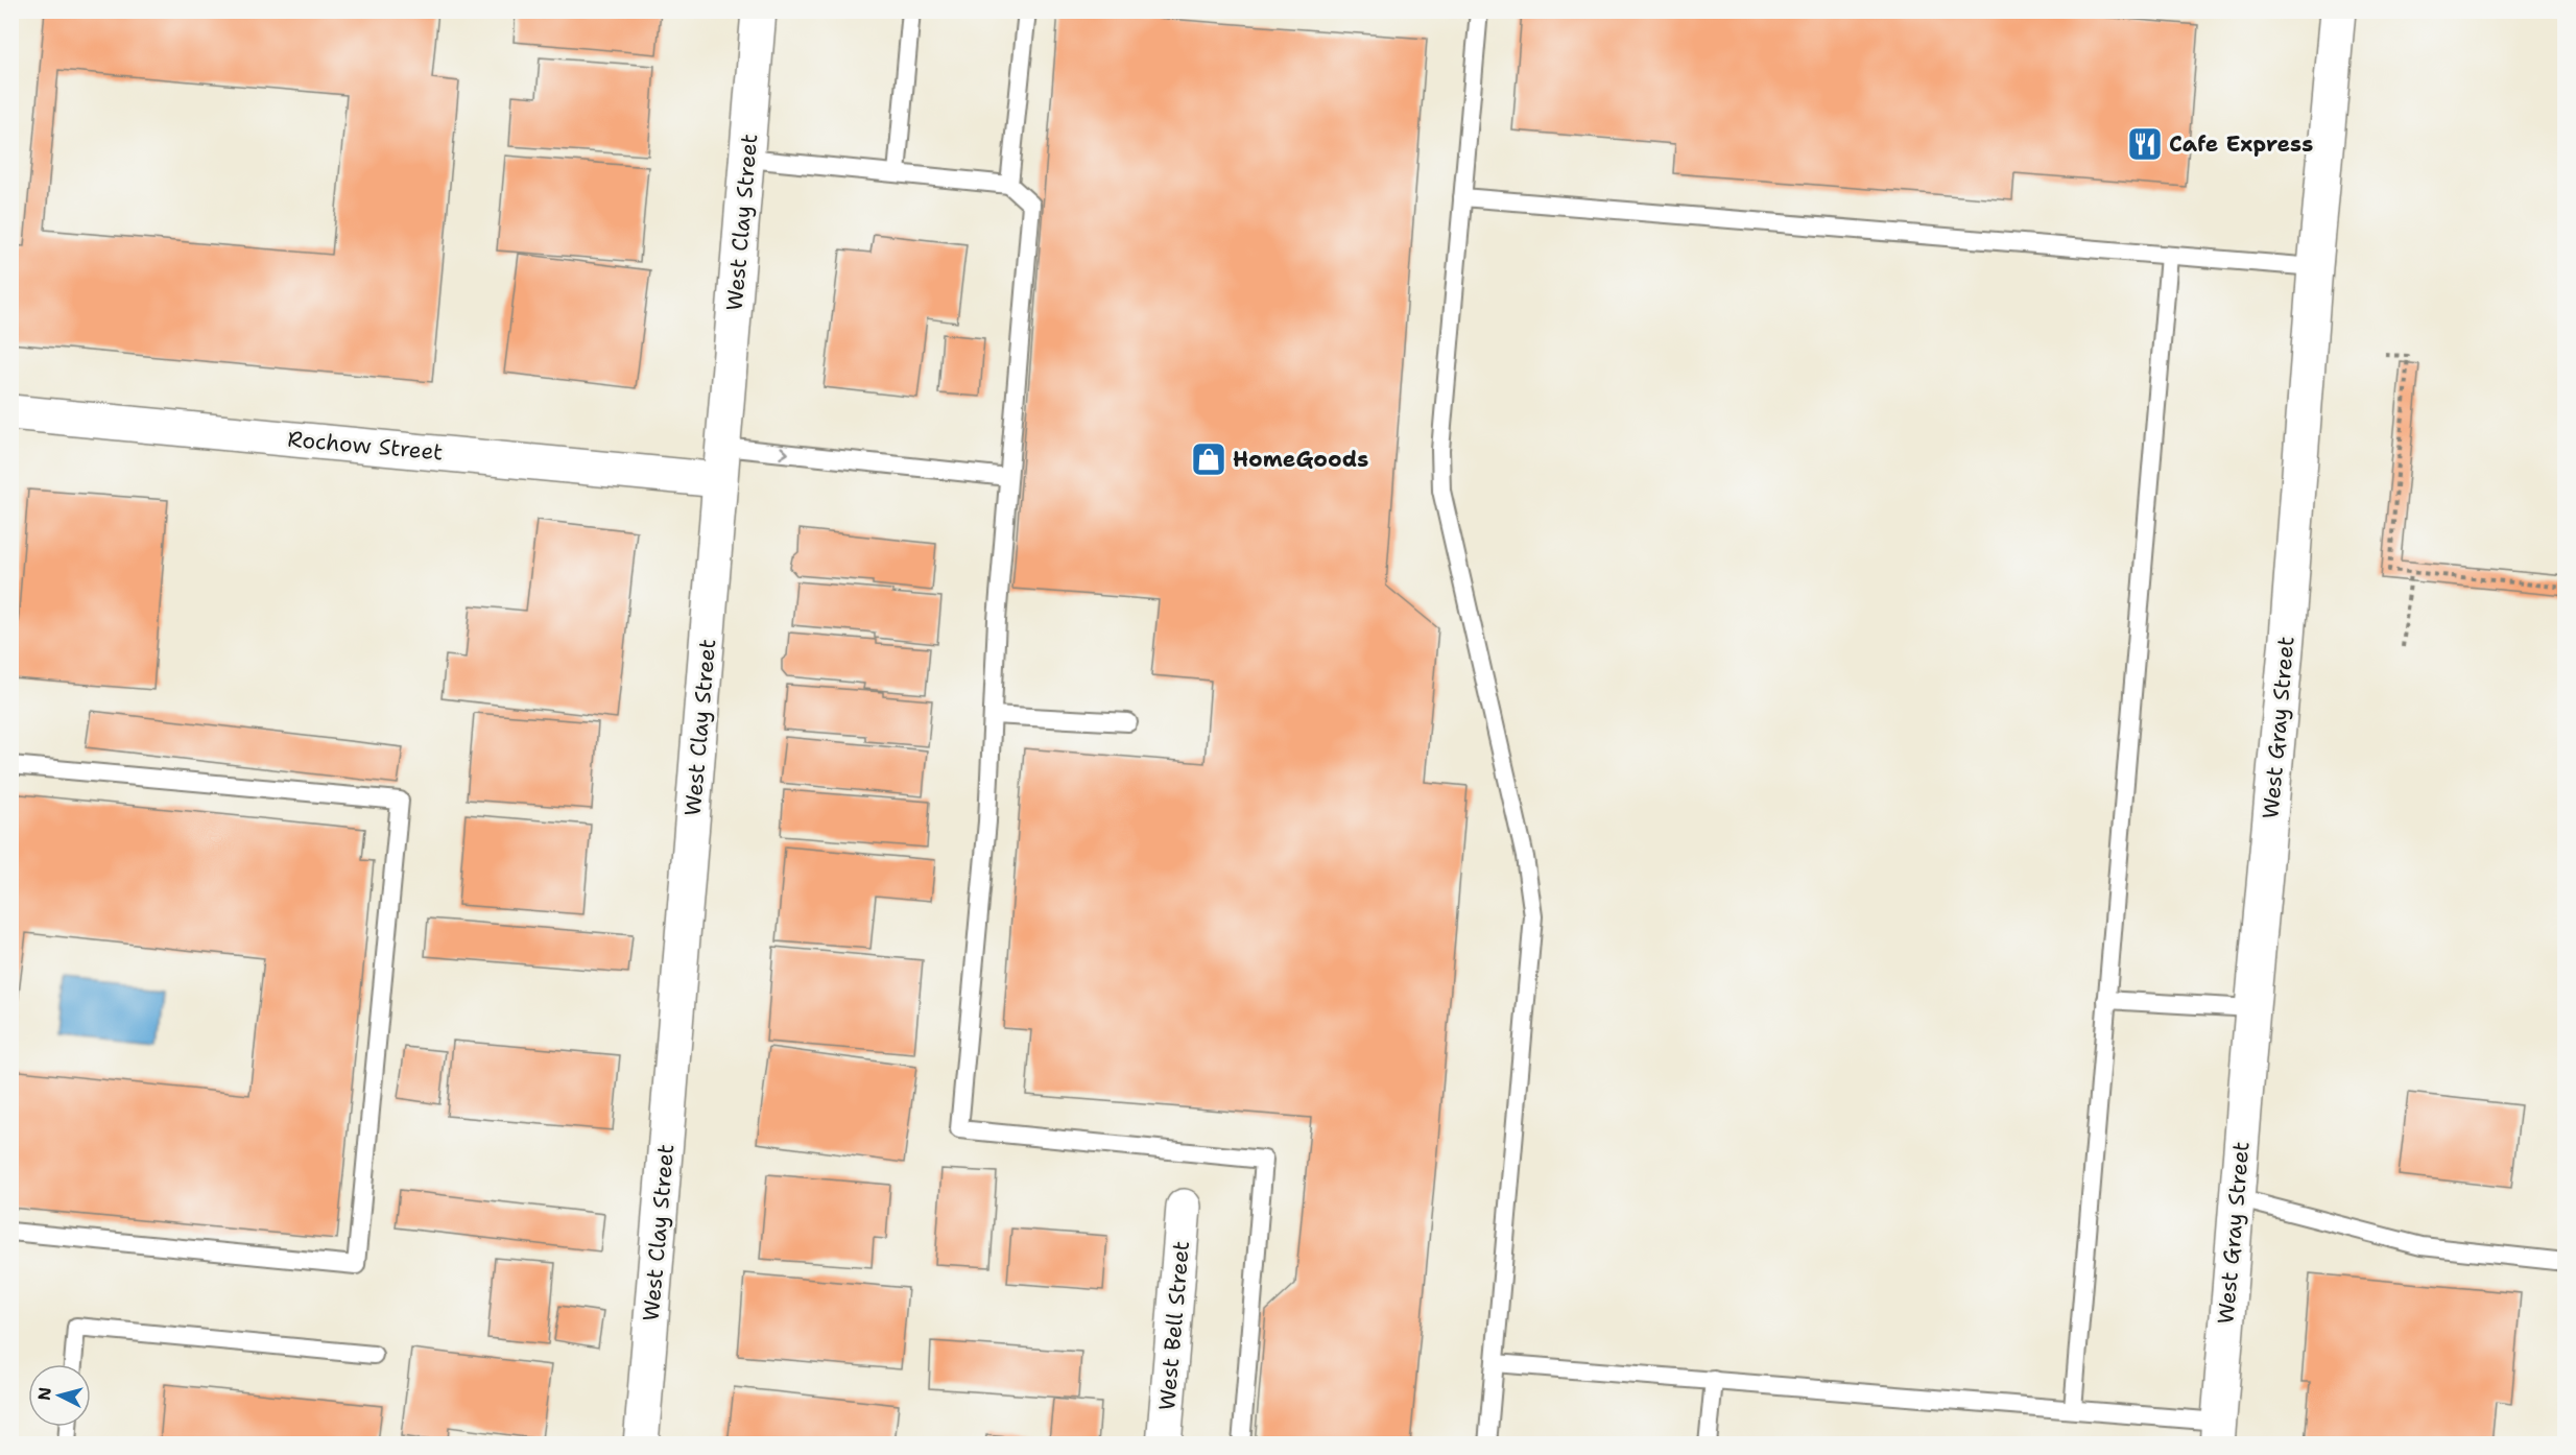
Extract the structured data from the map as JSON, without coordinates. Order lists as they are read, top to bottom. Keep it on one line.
{"streets":{"street":["West Clay Street","Rochow Street","West Gray Street","West Bell Street"]},"crossings":[["West Clay Street","Rochow Street"]],"places":{"restaurant":["Cafe Express"],"shop":["HomeGoods"]},"north":"left"}
